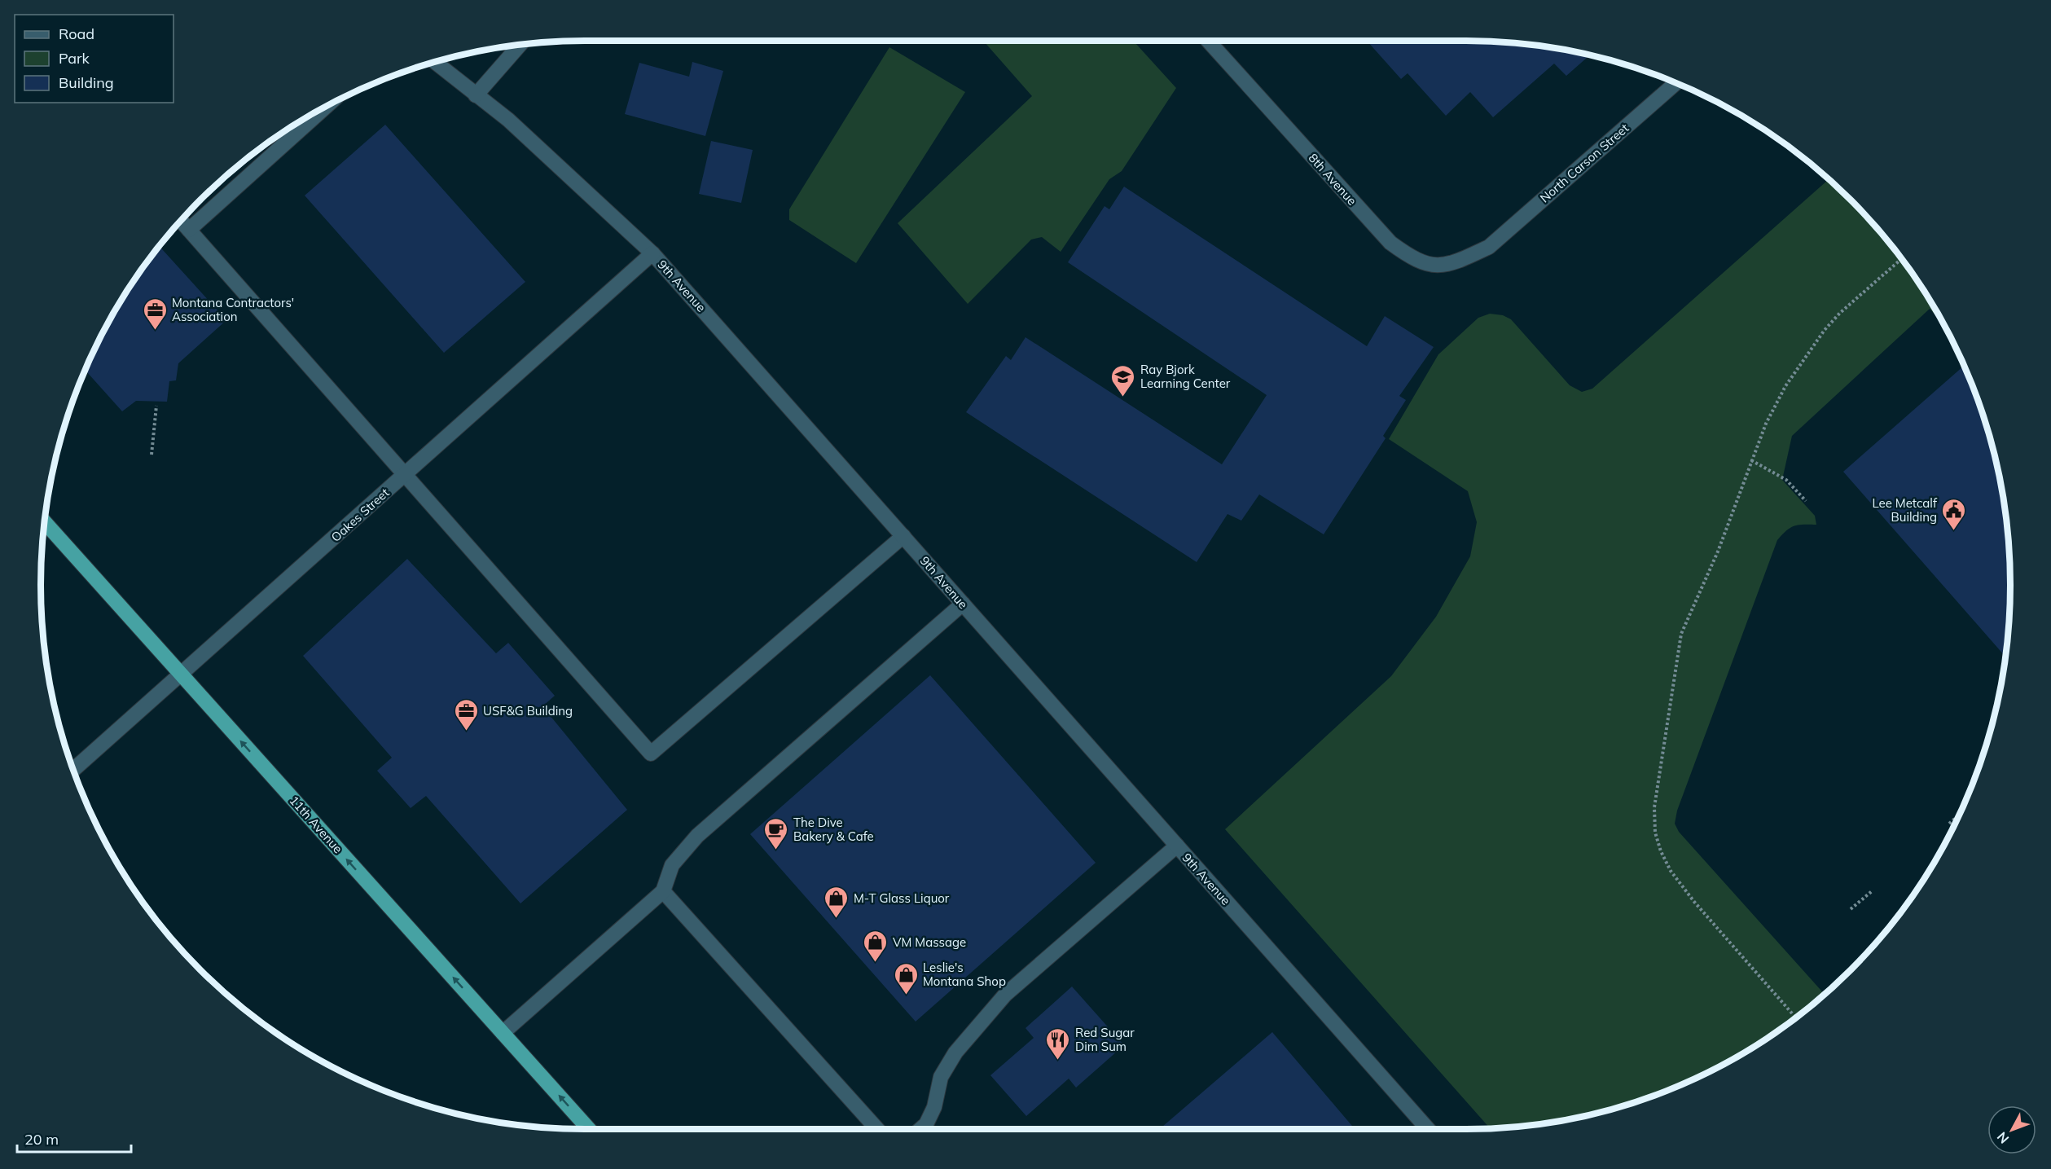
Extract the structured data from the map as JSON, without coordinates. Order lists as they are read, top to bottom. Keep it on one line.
{"streets":{"highway":["11th Avenue"],"street":["North Carson Street","8th Avenue","9th Avenue","Oakes Street"]},"crossings":[["North Carson Street","8th Avenue"],["9th Avenue","Oakes Street"],["Oakes Street","11th Avenue"]],"one_way":["11th Avenue"],"places":{"office":["Montana Contractors' Association","USF&G Building"],"school or university":["Ray Bjork Learning Center"],"public building":["Lee Metcalf Building"],"cafe":["The Dive Bakery & Cafe"],"shop":["M-T Glass Liquor","VM Massage","Leslie's Montana Shop"],"restaurant":["Red Sugar Dim Sum"]},"legend":["Road","Park","Building"],"scale_bar":"20 m","north":"bottom left"}
